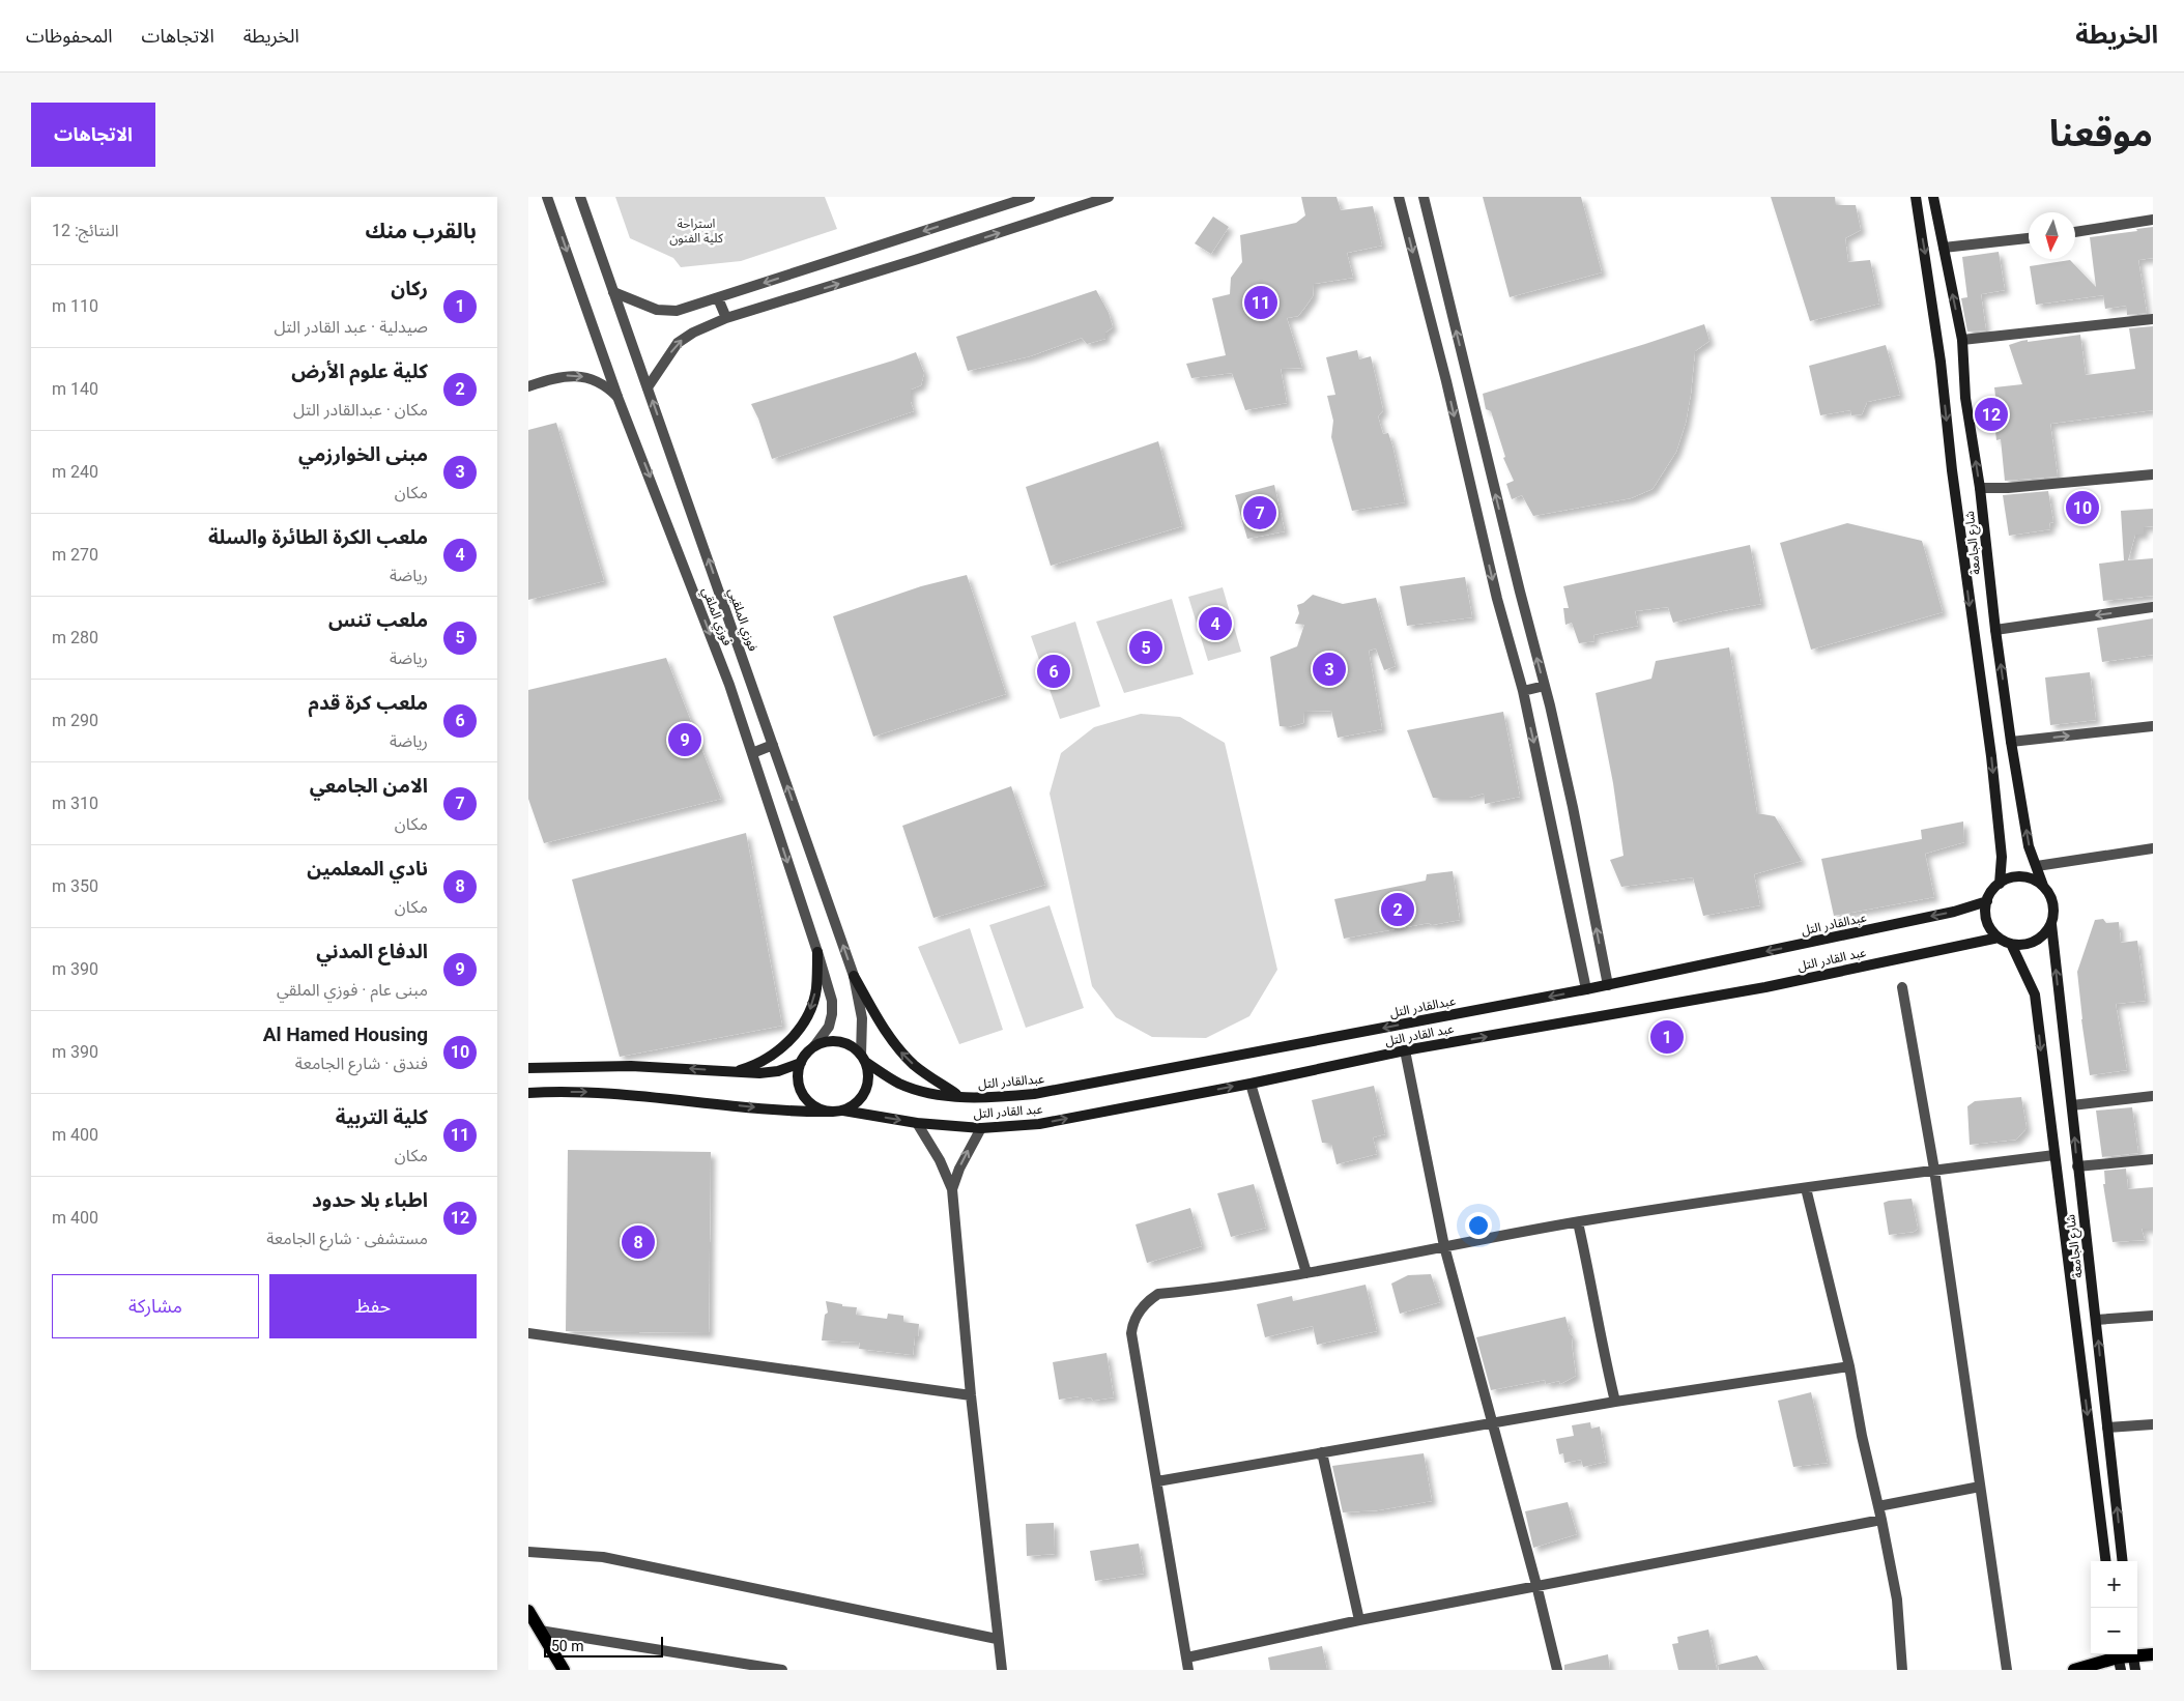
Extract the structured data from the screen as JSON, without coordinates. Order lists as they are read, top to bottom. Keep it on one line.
{"streets":{"main road":["شارع الجامعة","عبدالقادر التل","عبد القادر التل"],"street":["فوزي الملقي","فوزي الملقيي"]},"crossings":[["شارع الجامعة","عبدالقادر التل"],["شارع الجامعة","عبد القادر التل"],["فوزي الملقي","فوزي الملقيي"],["فوزي الملقي","عبدالقادر التل"],["فوزي الملقي","عبد القادر التل"],["فوزي الملقيي","عبدالقادر التل"],["فوزي الملقيي","عبد القادر التل"],["عبدالقادر التل","عبد القادر التل"]],"one_way":["فوزي الملقي","فوزي الملقيي","عبدالقادر التل","عبد القادر التل"],"parks":["استراحة كلية الفنون"],"scale_bar":"50 m","north":"bottom","page":{"header":"الخريطة","nav":["الخريطة","الاتجاهات","المحفوظات"],"title":"موقعنا","buttons":["الاتجاهات",["حفظ","مشاركة"]],"heading":["بالقرب منك","النتائج: 12"],"list":[{"mark":"1","name":"ركان","note":"صيدلية · عبد القادر التل","value":"110 m"},{"mark":"2","name":"كلية علوم الأرض","note":"مكان · عبدالقادر التل","value":"140 m"},{"mark":"3","name":"مبنى الخوارزمي","note":"مكان","value":"240 m"},{"mark":"4","name":"ملعب الكرة الطائرة والسلة","note":"رياضة","value":"270 m"},{"mark":"5","name":"ملعب تنس","note":"رياضة","value":"280 m"},{"mark":"6","name":"ملعب كرة قدم","note":"رياضة","value":"290 m"},{"mark":"7","name":"الامن الجامعي","note":"مكان","value":"310 m"},{"mark":"8","name":"نادي المعلمين","note":"مكان","value":"350 m"},{"mark":"9","name":"الدفاع المدني","note":"مبنى عام · فوزي الملقي","value":"390 m"},{"mark":"10","name":"Al Hamed Housing","note":"فندق · شارع الجامعة","value":"390 m"},{"mark":"11","name":"كلية التربية","note":"مكان","value":"400 m"},{"mark":"12","name":"اطباء بلا حدود","note":"مستشفى · شارع الجامعة","value":"400 m"}],"pins":["11","12","10","7","4","5","3","6","9","2","1","8"],"map_buttons":["+","−"],"scale":"50 m"}}
